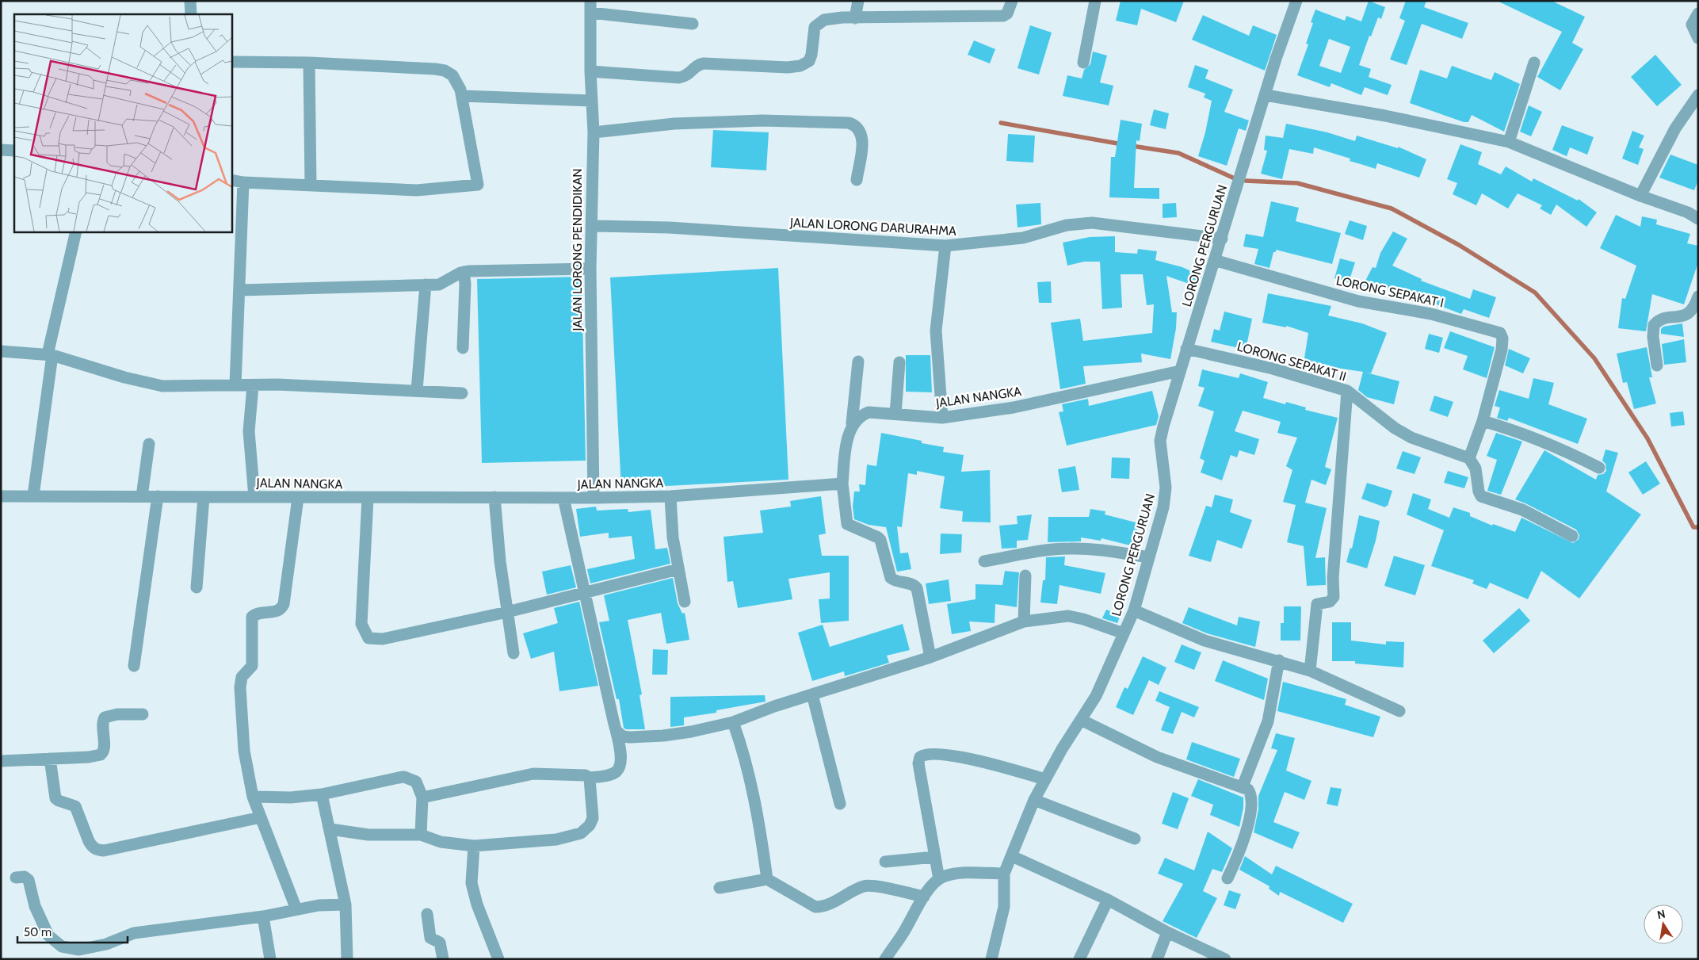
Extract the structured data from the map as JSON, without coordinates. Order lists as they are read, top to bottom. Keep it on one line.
{"streets":{"street":["JALAN LORONG DARURAHMA","LORONG PERGURUAN","JALAN LORONG PENDIDIKAN","LORONG SEPAKAT I","LORONG SEPAKAT II","JALAN NANGKA"]},"crossings":[["JALAN LORONG DARURAHMA","LORONG PERGURUAN"],["JALAN LORONG DARURAHMA","JALAN LORONG PENDIDIKAN"],["LORONG PERGURUAN","LORONG SEPAKAT I"],["LORONG PERGURUAN","LORONG SEPAKAT II"],["LORONG PERGURUAN","JALAN NANGKA"],["JALAN LORONG PENDIDIKAN","JALAN NANGKA"],["LORONG SEPAKAT I","LORONG SEPAKAT II"]],"scale_bar":"50 m","north":"top"}
